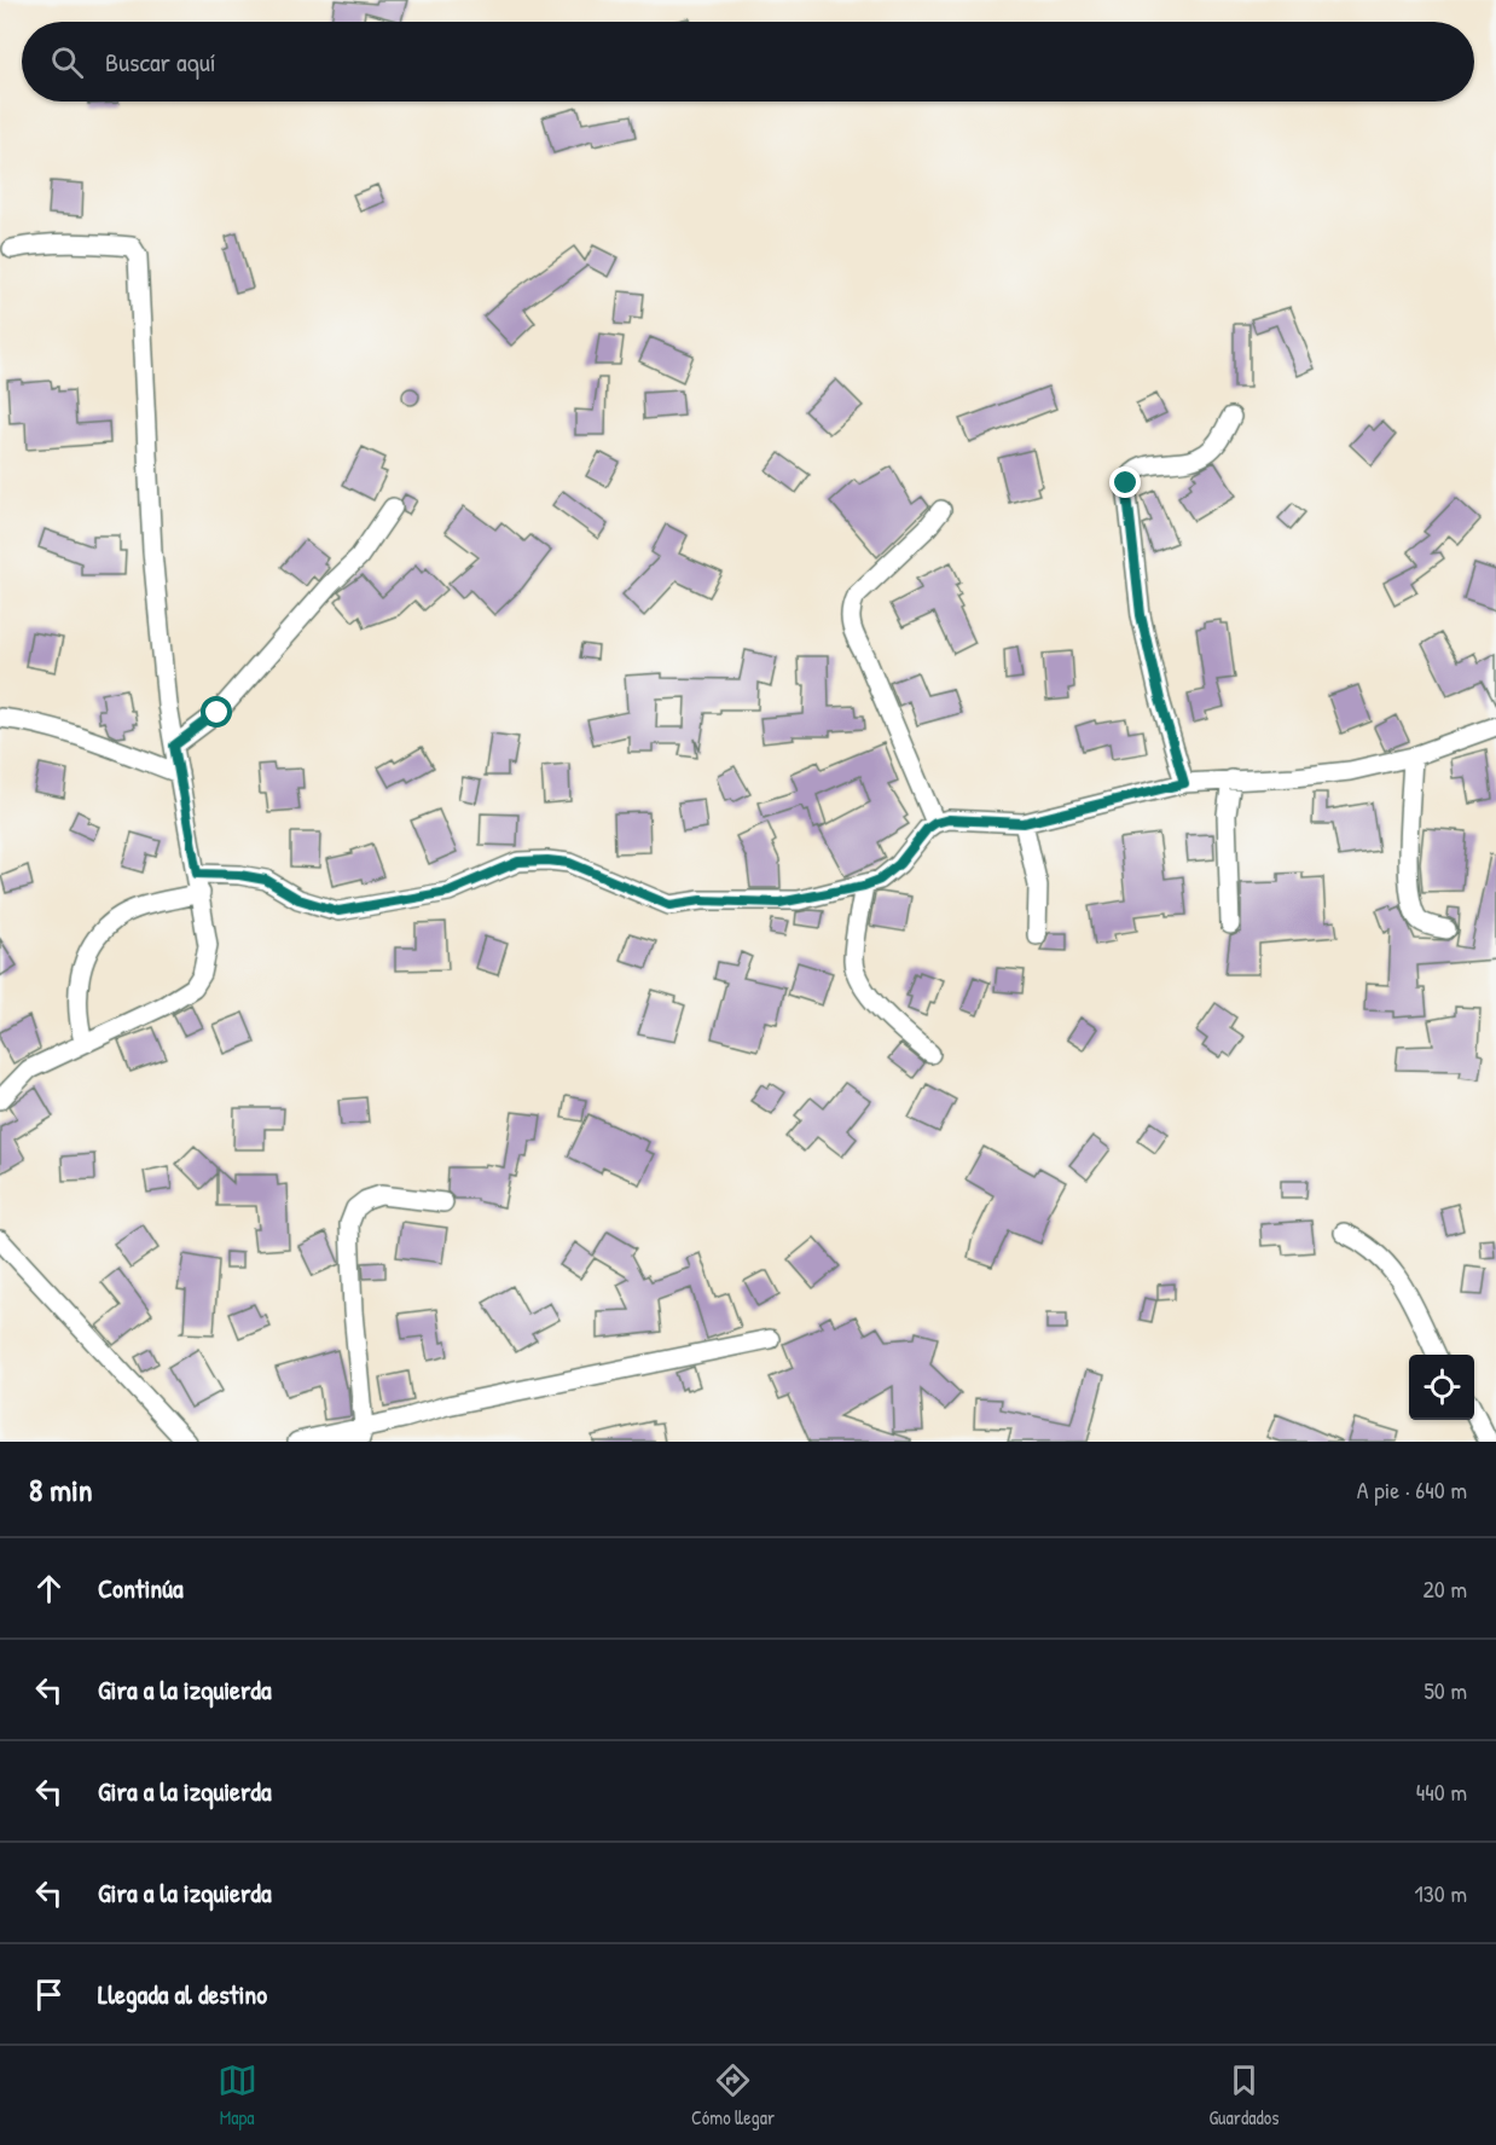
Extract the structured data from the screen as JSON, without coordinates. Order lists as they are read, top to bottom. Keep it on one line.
{"page":{"search":"Buscar aquí","heading":["8 min","A pie · 640 m"],"list":[["Continúa","20 m"],["Gira a la izquierda","50 m"],["Gira a la izquierda","440 m"],["Gira a la izquierda","130 m"],"Llegada al destino"],"nav":["Mapa","Cómo llegar","Guardados"]}}
